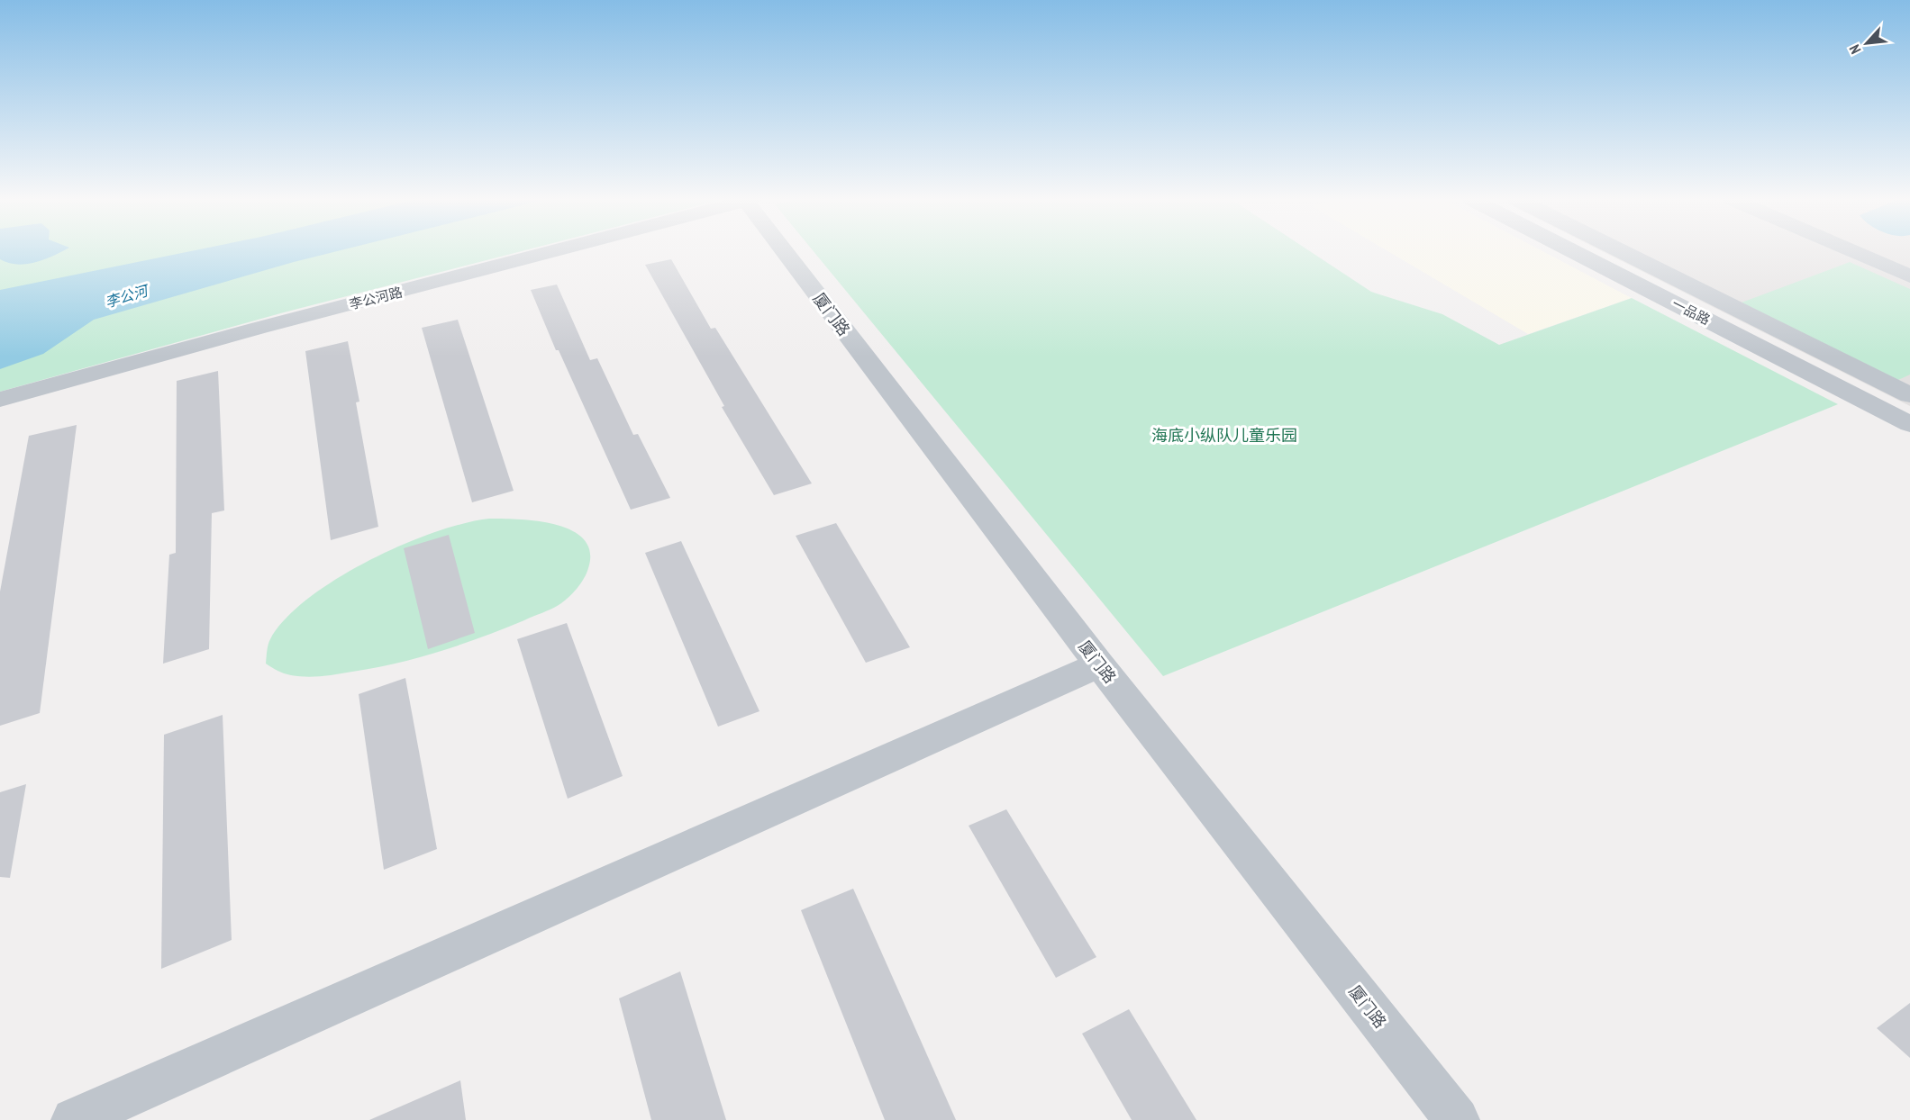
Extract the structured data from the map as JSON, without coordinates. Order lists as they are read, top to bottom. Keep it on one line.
{"streets":{"street":["李公河路","一品路","厦门路"]},"water":["李公河"],"parks":["海底小纵队儿童乐园"],"north":"bottom left"}
